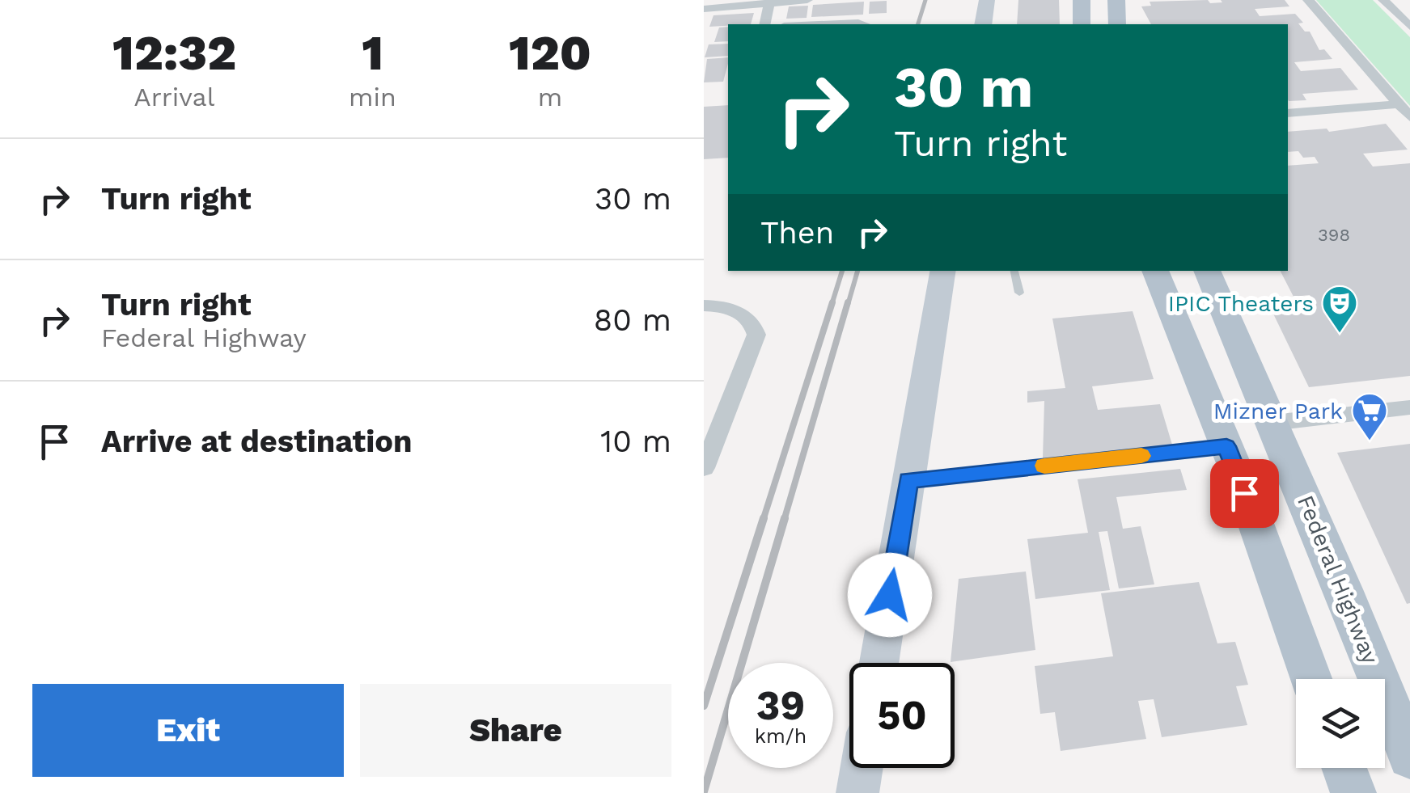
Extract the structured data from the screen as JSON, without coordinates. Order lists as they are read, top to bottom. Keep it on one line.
{"streets":{"main road":["Federal Highway"]},"places":{"theatre":["IPIC Theaters"],"supermarket":["Mizner Park"]},"house_numbers":["398"],"page":{"eta":["12:32","Arrival","1","min","120","m"],"turn":["30 m","Turn right"],"list":[{"name":"Turn right","value":"30 m"},{"name":"Turn right","note":"Federal Highway","value":"80 m"},{"name":"Arrive at destination","value":"10 m"}],"then":"Then","speed":"39 km/h","limit":"50","buttons":["Exit","Share"]}}
